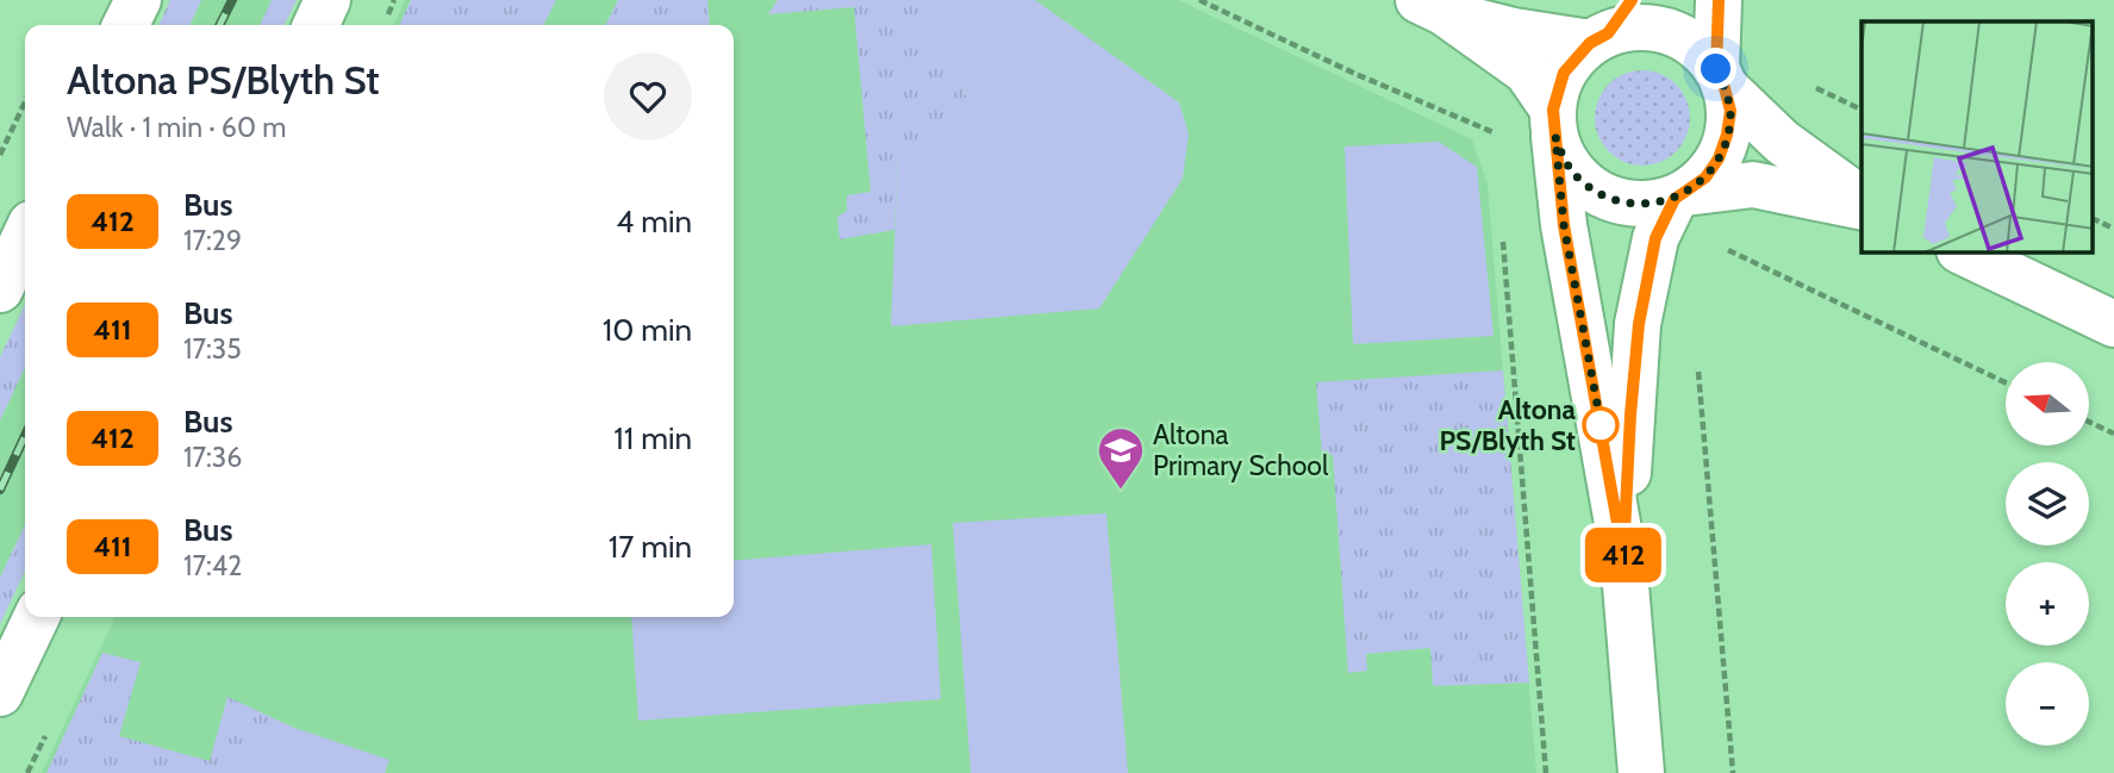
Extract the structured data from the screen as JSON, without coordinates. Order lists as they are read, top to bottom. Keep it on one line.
{"places":{"other":["Altona PS/Blyth St"],"school or university":["Altona Primary School"]},"lines":["bus line 412"],"north":"left","page":{"on_map":"412","heading":["Altona PS/Blyth St","Walk · 1 min · 60 m"],"list":[{"mark":"412","name":"Bus","note":"17:29","value":"4 min"},{"mark":"411","name":"Bus","note":"17:35","value":"10 min"},{"mark":"412","name":"Bus","note":"17:36","value":"11 min"},{"mark":"411","name":"Bus","note":"17:42","value":"17 min"}],"map_buttons":["+","−"]}}
